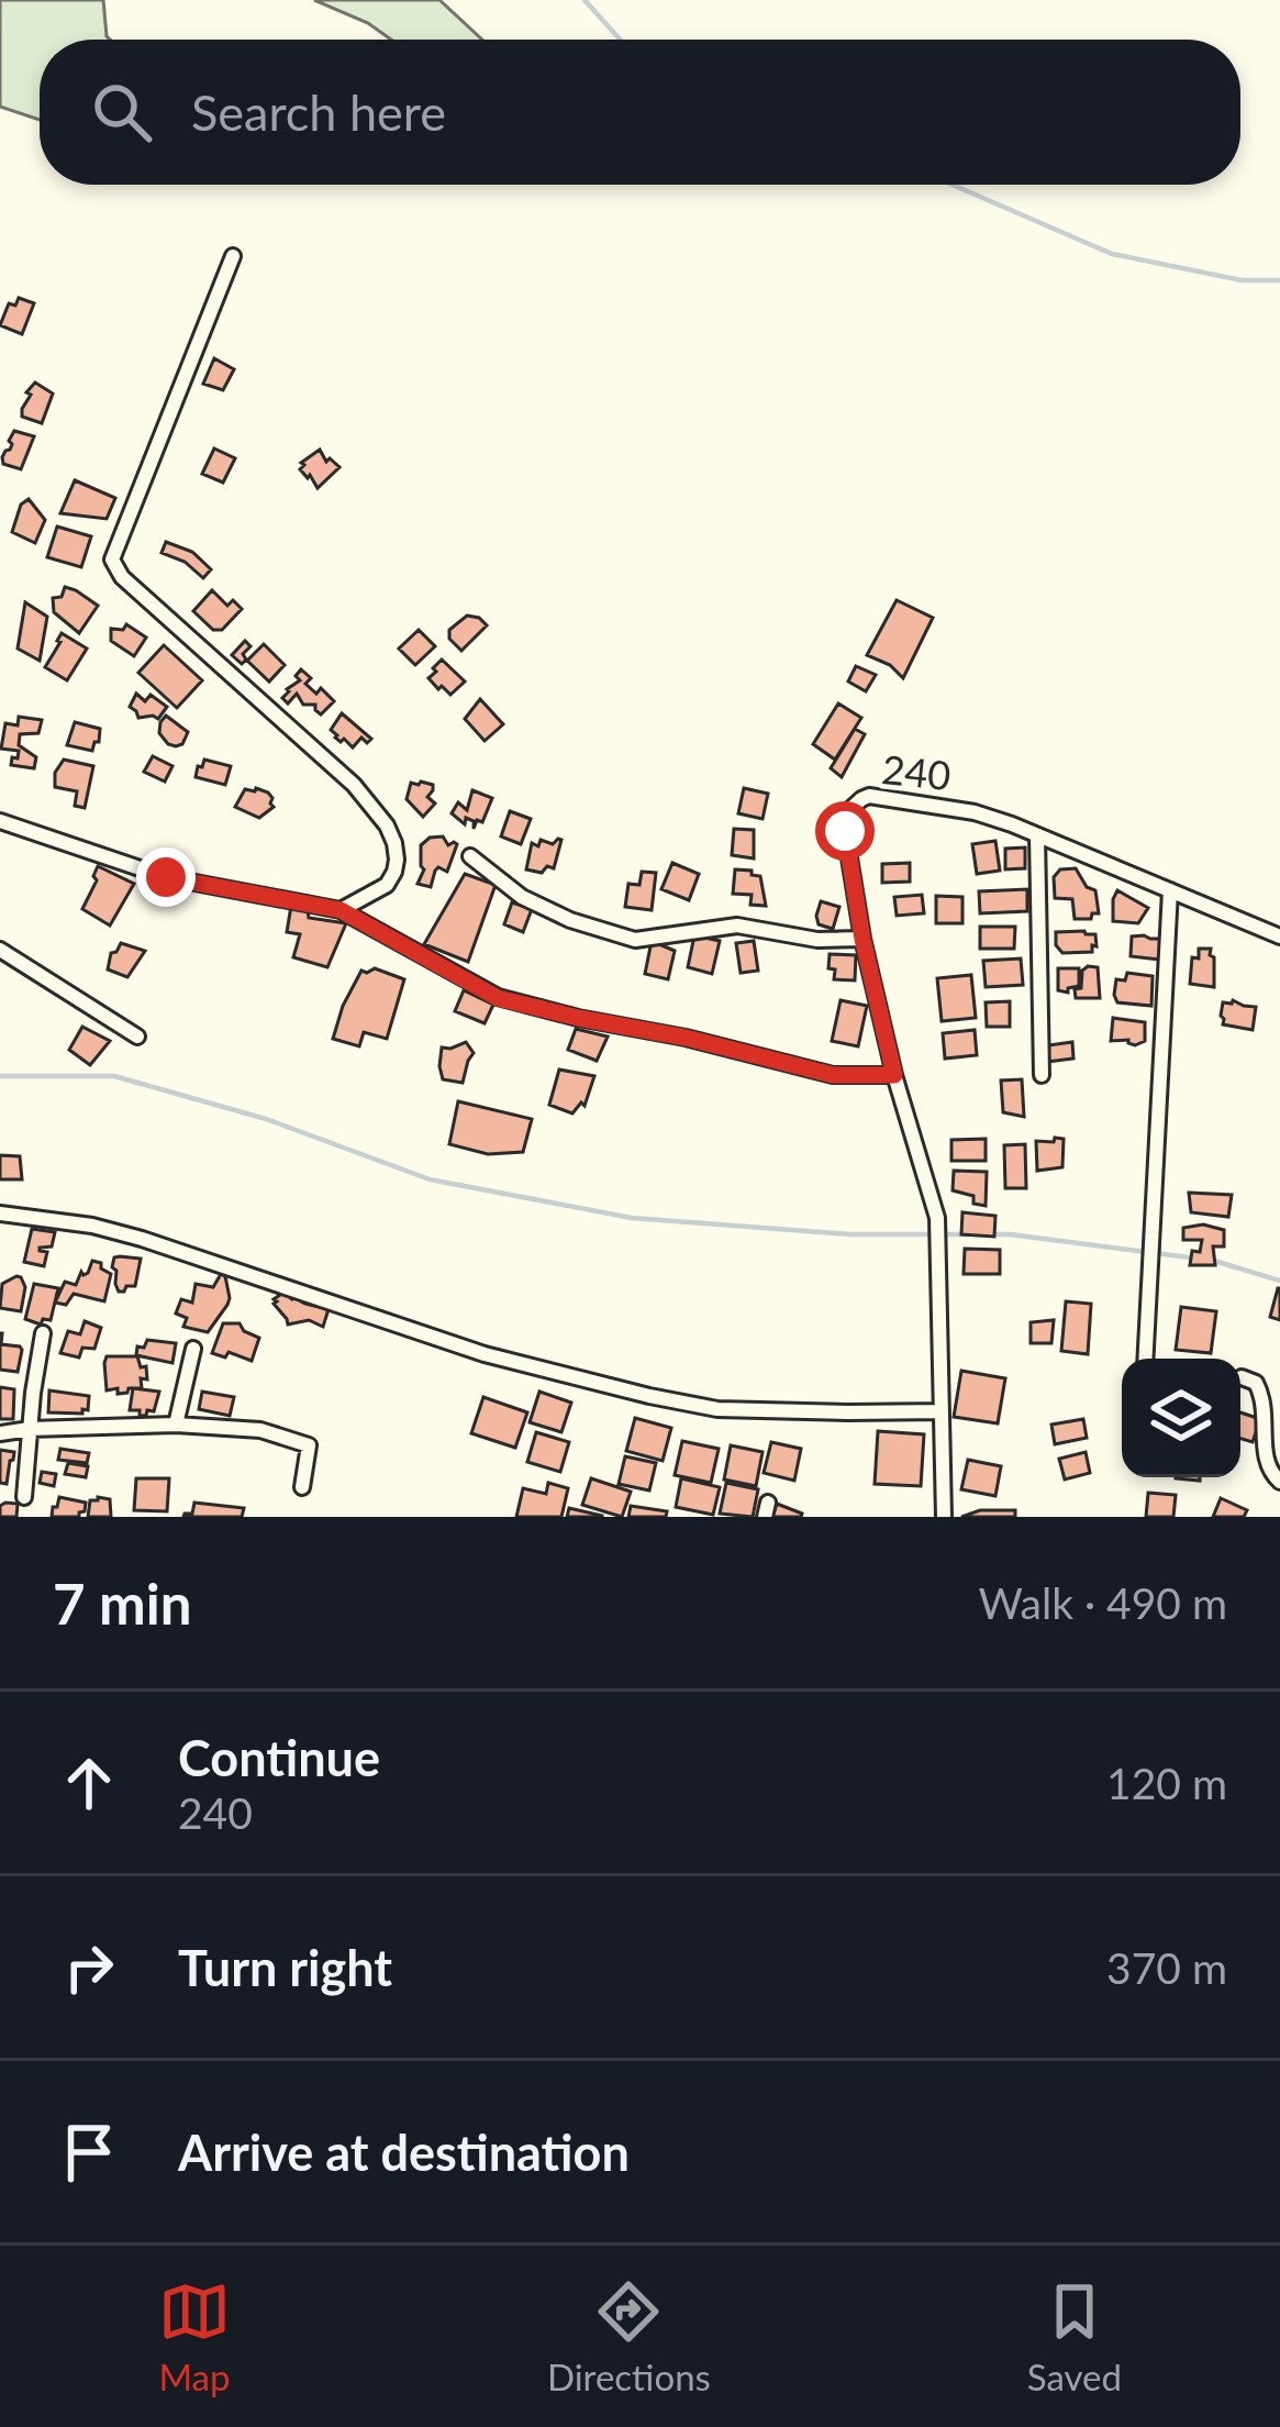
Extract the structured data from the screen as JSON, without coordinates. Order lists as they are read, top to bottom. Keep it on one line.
{"streets":{"street":["240"]},"page":{"search":"Search here","heading":["7 min","Walk · 490 m"],"list":[["Continue","240","120 m"],["Turn right","370 m"],"Arrive at destination"],"nav":["Map","Directions","Saved"]}}
